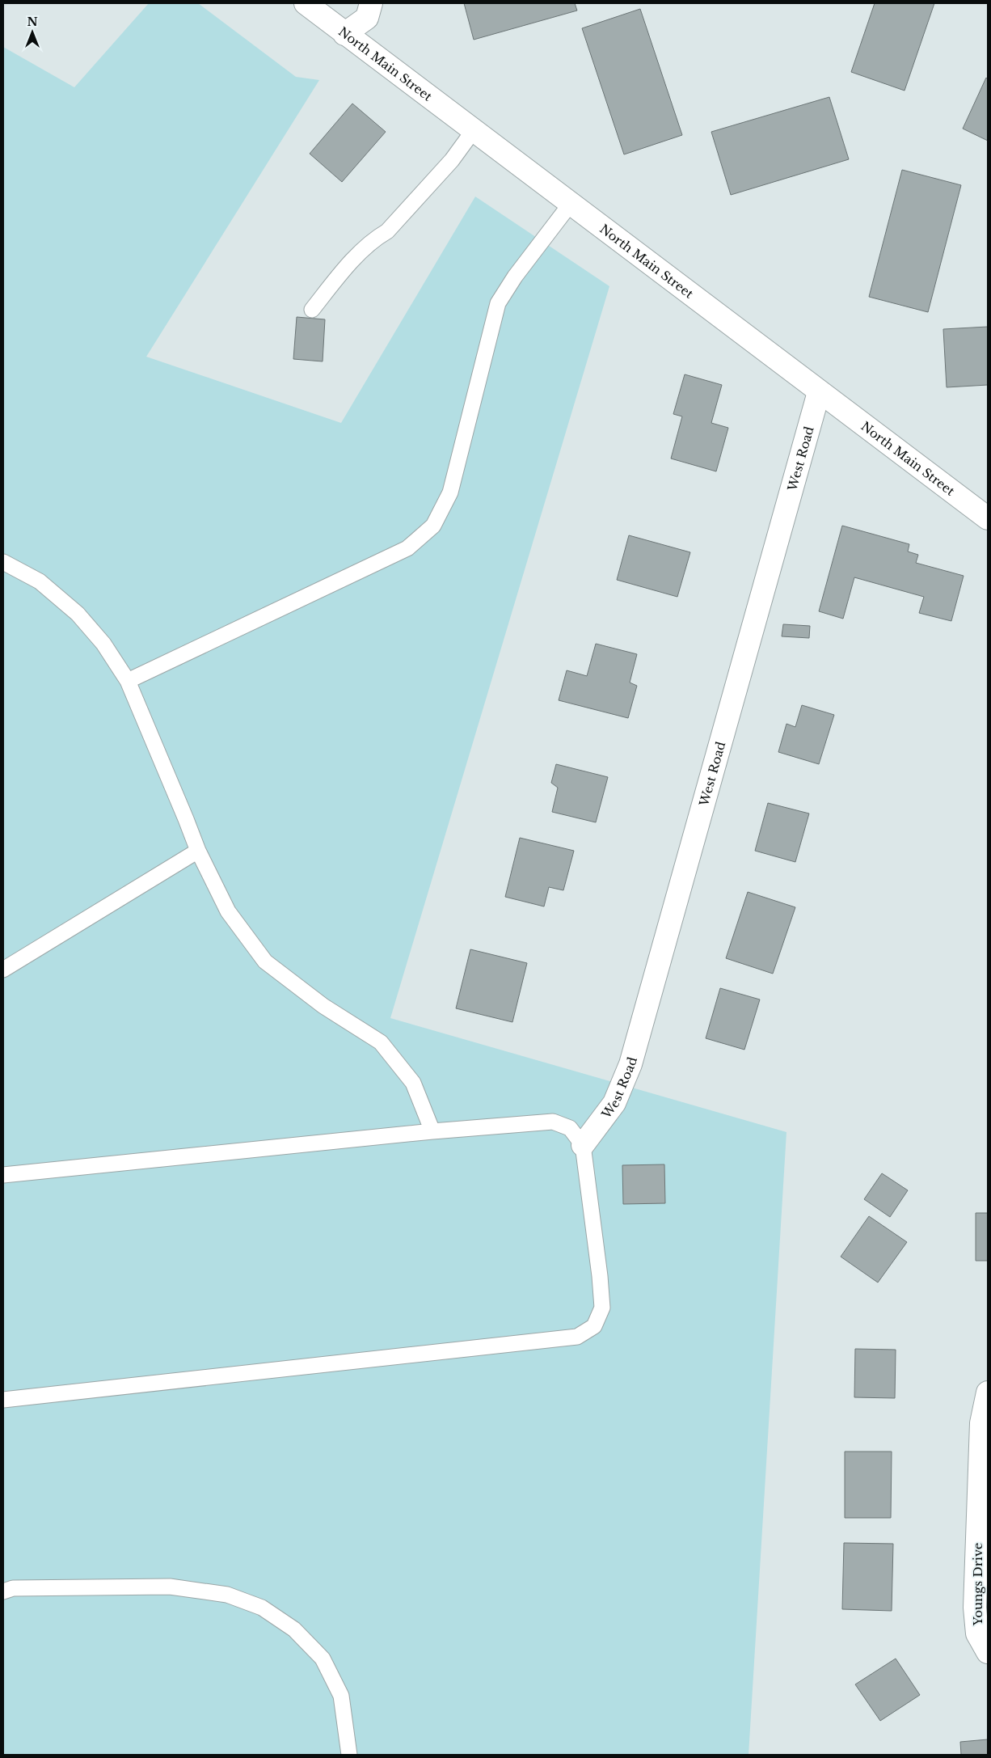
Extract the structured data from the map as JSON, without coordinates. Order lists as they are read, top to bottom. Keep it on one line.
{"streets":{"street":["North Main Street","West Road","Youngs Drive"]},"crossings":[["North Main Street","West Road"]],"north":"top"}
